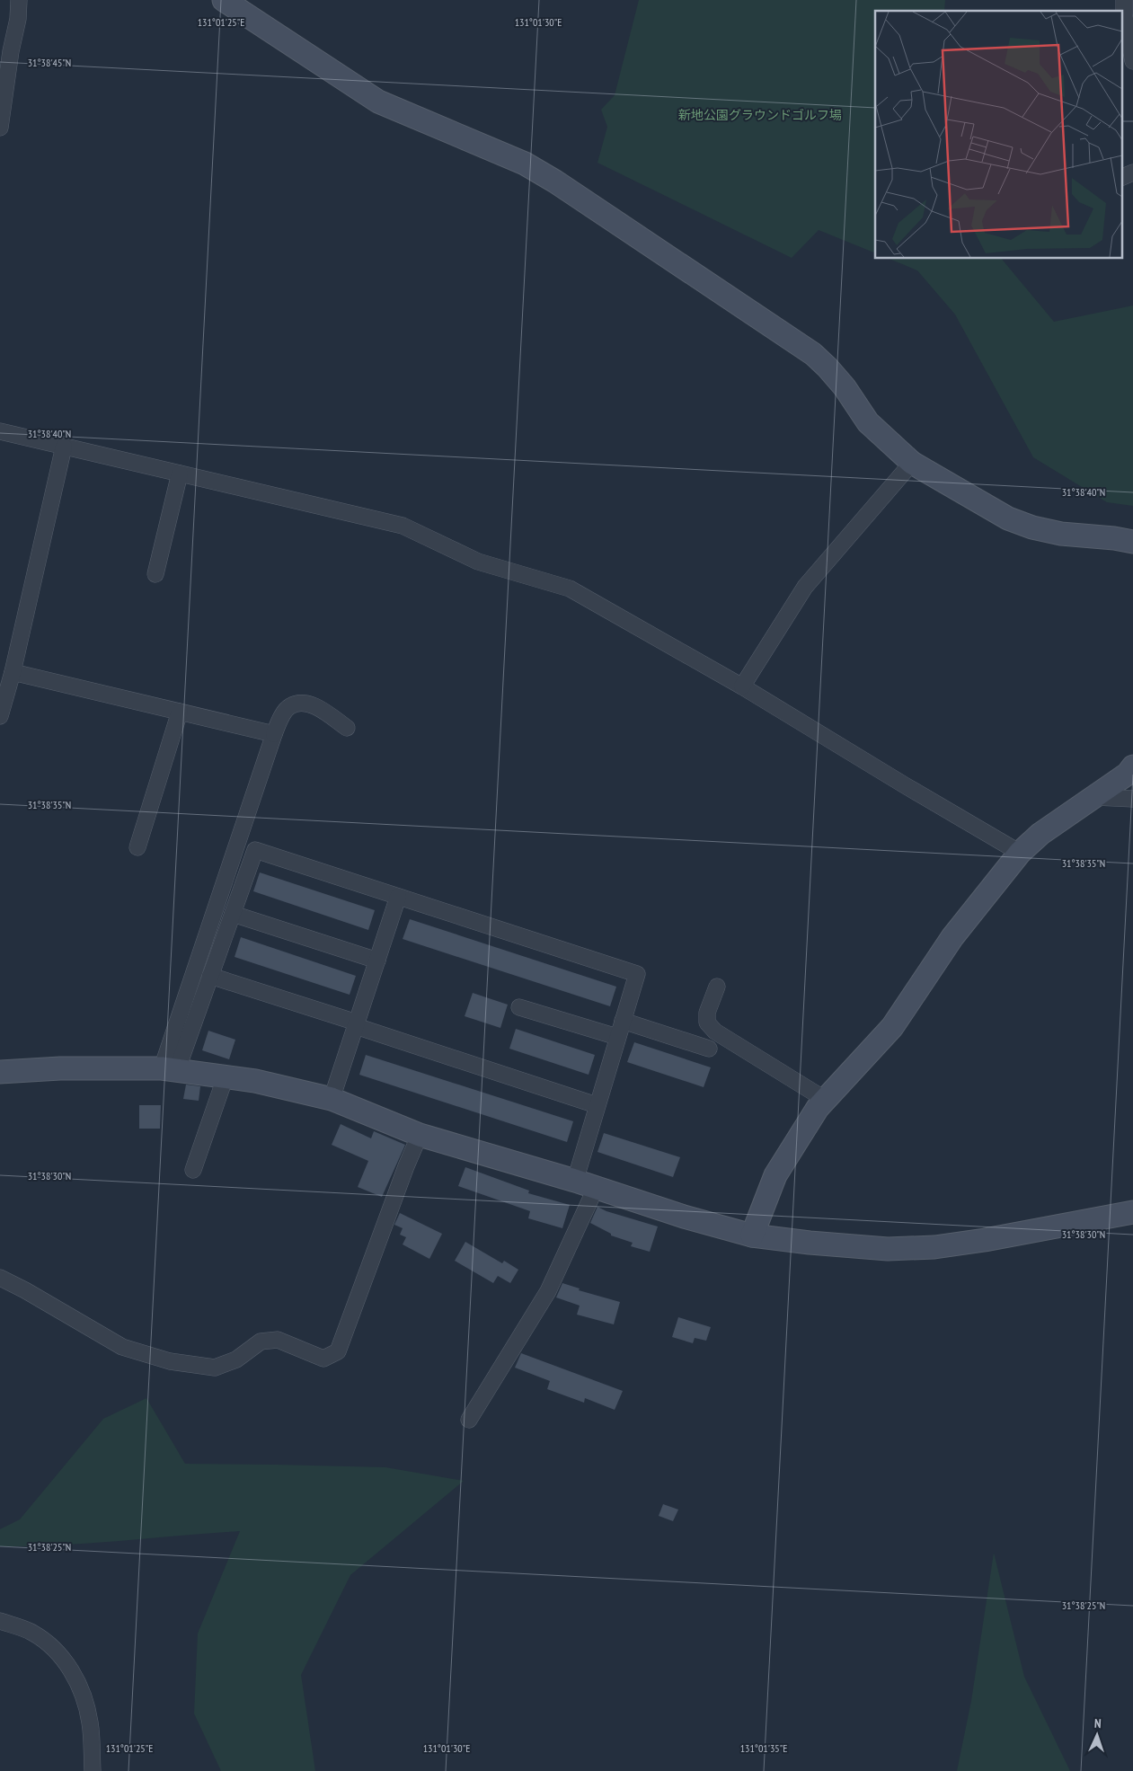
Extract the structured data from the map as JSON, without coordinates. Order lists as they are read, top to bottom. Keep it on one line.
{"parks":["新地公園グラウンドゴルフ場"],"north":"top","coordinates":["131°01'25\"E","131°01'30\"E","31°38'45\"N","31°38'40\"N","31°38'35\"N","31°38'30\"N","31°38'25\"N","131°01'35\"E"]}
